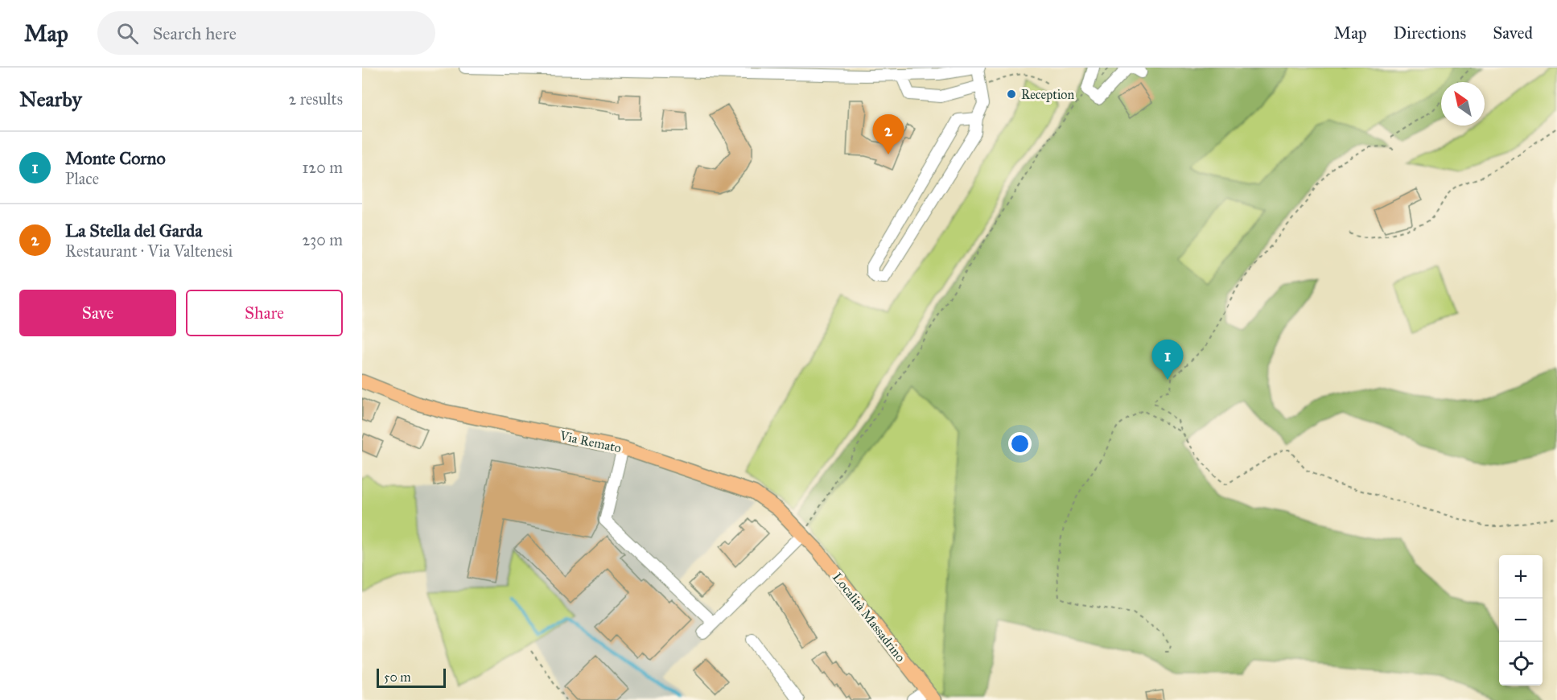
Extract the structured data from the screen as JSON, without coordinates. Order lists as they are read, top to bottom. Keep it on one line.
{"streets":{"main road":["Via Remato","Località Massadrino"]},"crossings":[["Via Remato","Località Massadrino"]],"places":["Reception"],"scale_bar":"50 m","north":"top left","page":{"header":"Map","search":"Search here","nav":["Map","Directions","Saved"],"heading":["Nearby","2 results"],"pins":["2","1"],"list":[{"mark":"1","name":"Monte Corno","note":"Place","value":"120 m"},{"mark":"2","name":"La Stella del Garda","note":"Restaurant · Via Valtenesi","value":"230 m"}],"buttons":["Save","Share"],"map_buttons":["+","−"],"scale":"50 m"}}
